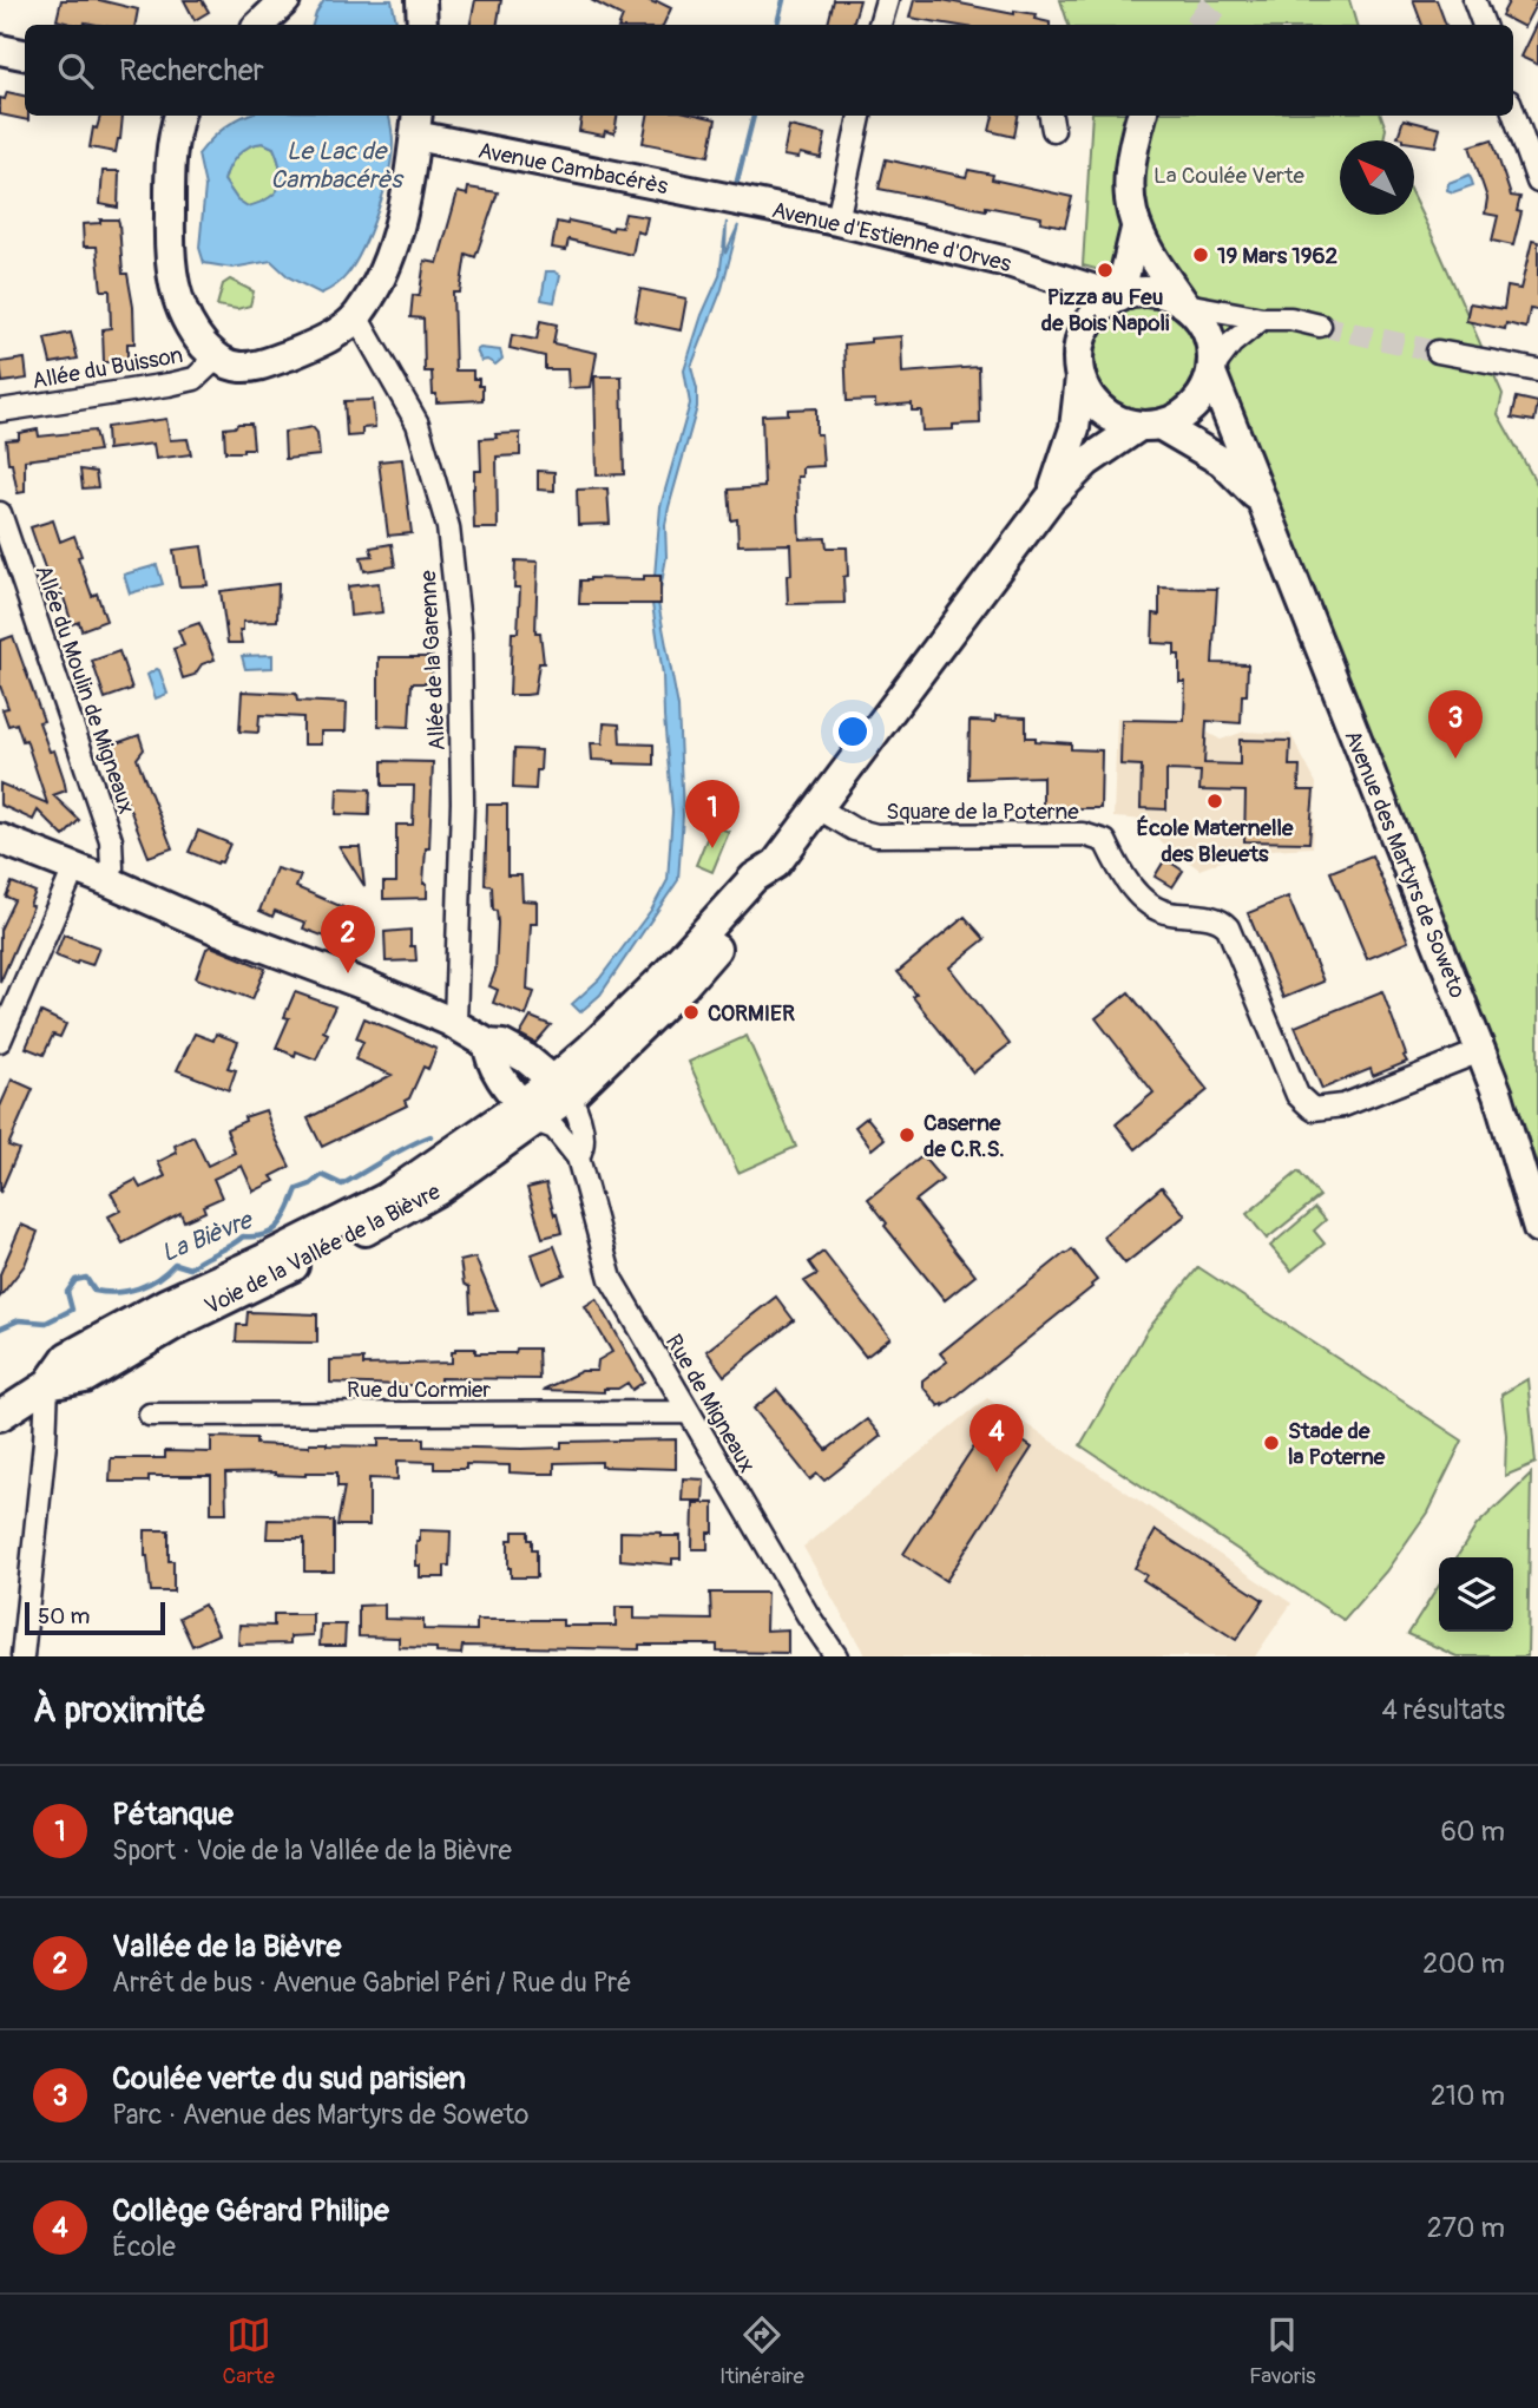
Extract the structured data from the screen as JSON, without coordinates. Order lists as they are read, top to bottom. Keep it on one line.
{"streets":{"main road":["Avenue Cambacérès","Avenue d'Estienne d'Orves","Avenue des Martyrs de Soweto","Voie de la Vallée de la Bièvre"],"street":["Allée du Buisson","Allée de la Garenne","Allée du Moulin de Migneaux","Square de la Poterne","Rue du Cormier","Rue de Migneaux"]},"crossings":[["Avenue Cambacérès","Avenue d'Estienne d'Orves"],["Avenue Cambacérès","Allée du Buisson"],["Avenue Cambacérès","Allée de la Garenne"],["Avenue d'Estienne d'Orves","Avenue des Martyrs de Soweto"],["Avenue d'Estienne d'Orves","Voie de la Vallée de la Bièvre"],["Square de la Poterne","Avenue des Martyrs de Soweto"],["Square de la Poterne","Voie de la Vallée de la Bièvre"],["Avenue des Martyrs de Soweto","Voie de la Vallée de la Bièvre"],["Voie de la Vallée de la Bièvre","Rue de Migneaux"],["Rue du Cormier","Rue de Migneaux"]],"water":["Le Lac de Cambacérès","La Bièvre"],"parks":["La Coulée Verte"],"places":["19 Mars 1962","Pizza au Feu de Bois Napoli","École Maternelle des Bleuets","CORMIER","Caserne de C.R.S.","Stade de la Poterne"],"scale_bar":"50 m","north":"top left","page":{"search":"Rechercher","pins":["3","1","2","4"],"scale":"50 m","heading":["À proximité","4 résultats"],"list":[{"mark":"1","name":"Pétanque","note":"Sport · Voie de la Vallée de la Bièvre","value":"60 m"},{"mark":"2","name":"Vallée de la Bièvre","note":"Arrêt de bus · Avenue Gabriel Péri / Rue du Pré","value":"200 m"},{"mark":"3","name":"Coulée verte du sud parisien","note":"Parc · Avenue des Martyrs de Soweto","value":"210 m"},{"mark":"4","name":"Collège Gérard Philipe","note":"École","value":"270 m"}],"nav":["Carte","Itinéraire","Favoris"]}}
